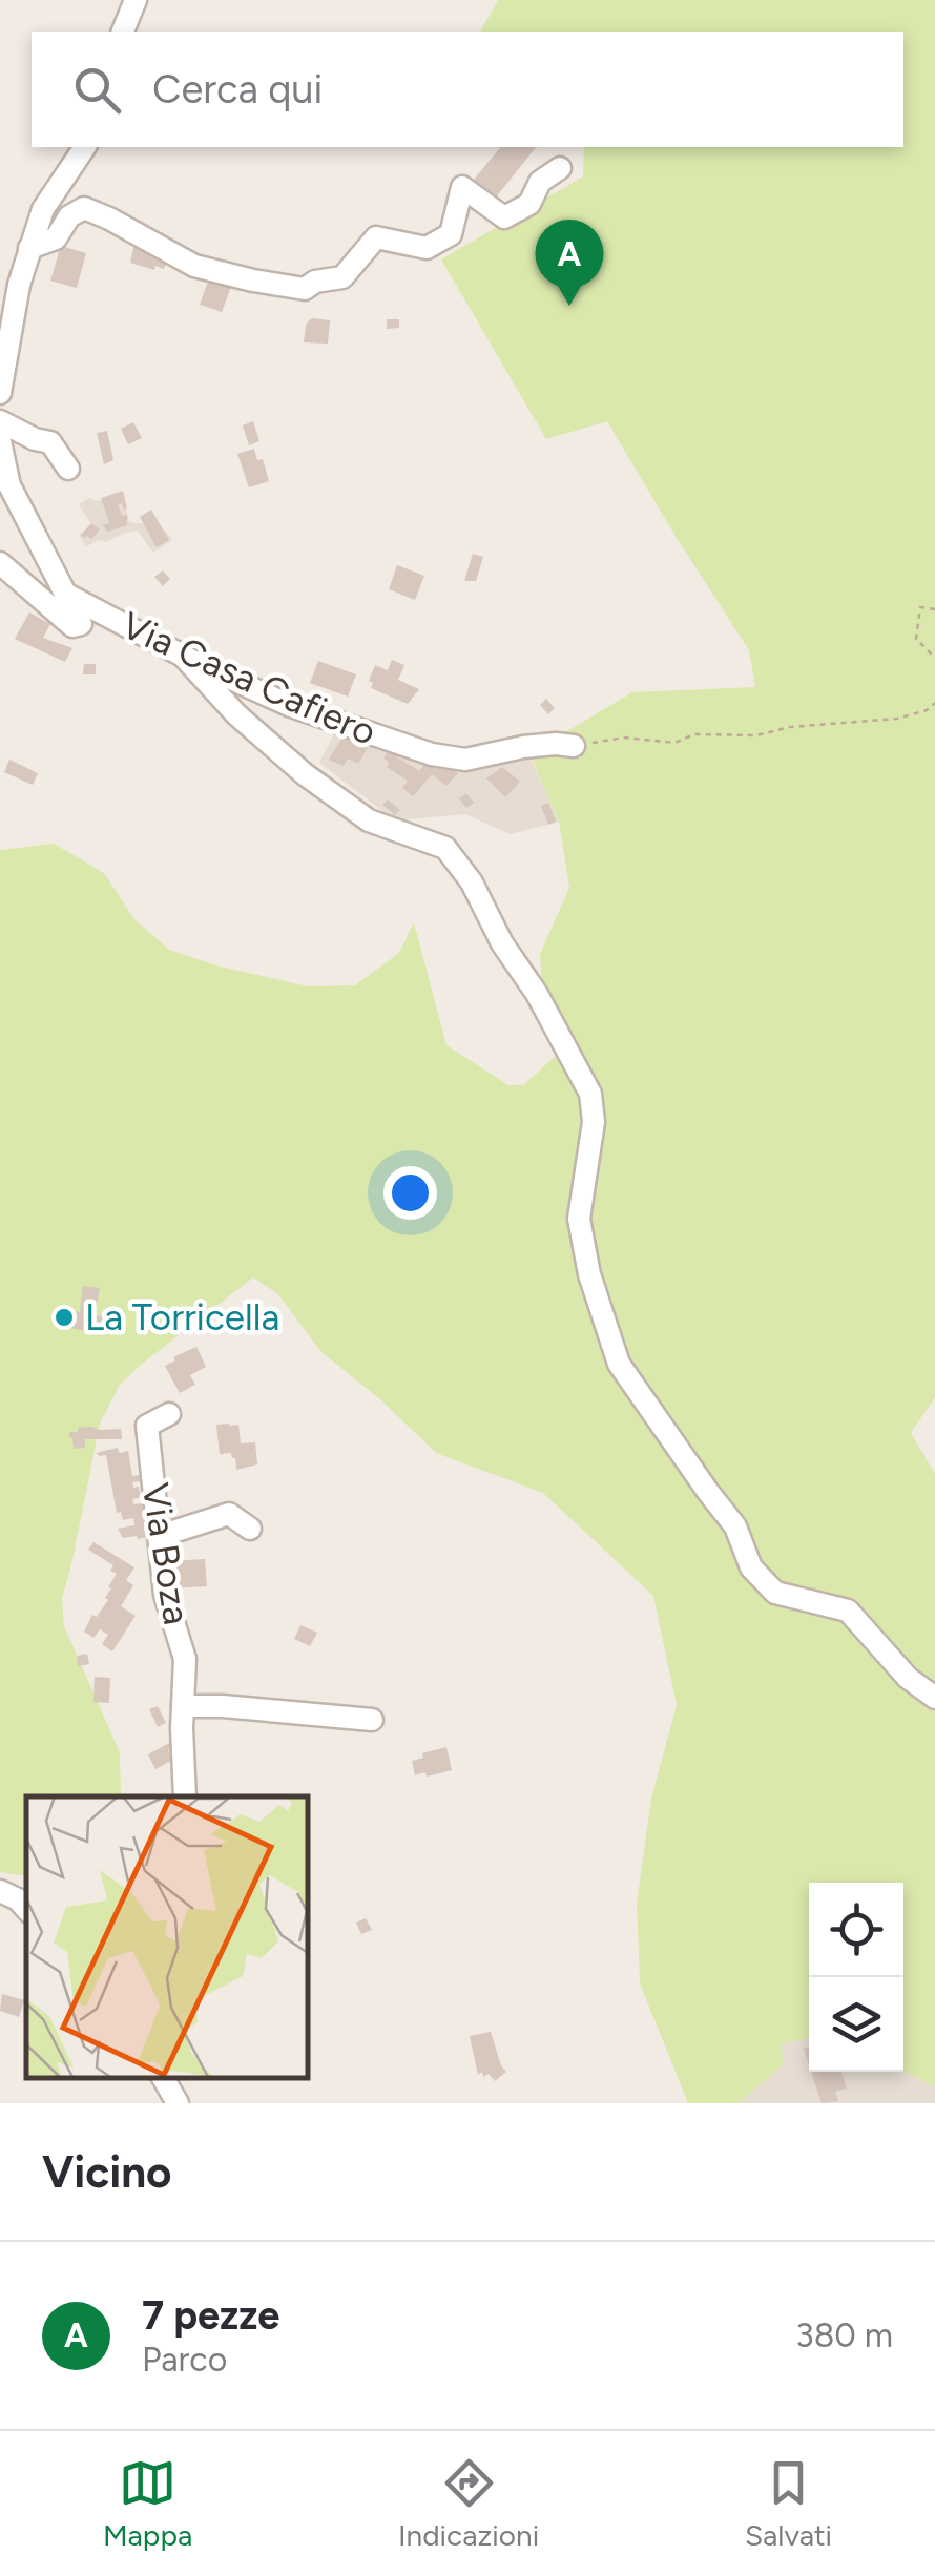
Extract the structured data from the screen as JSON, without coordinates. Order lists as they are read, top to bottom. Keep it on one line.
{"streets":{"street":["Via Casa Cafiero","Via Boza"]},"places":["La Torricella"],"page":{"search":"Cerca qui","pins":"A","heading":"Vicino","list":[{"mark":"A","name":"7 pezze","note":"Parco","value":"380 m"}],"nav":["Mappa","Indicazioni","Salvati"]}}
